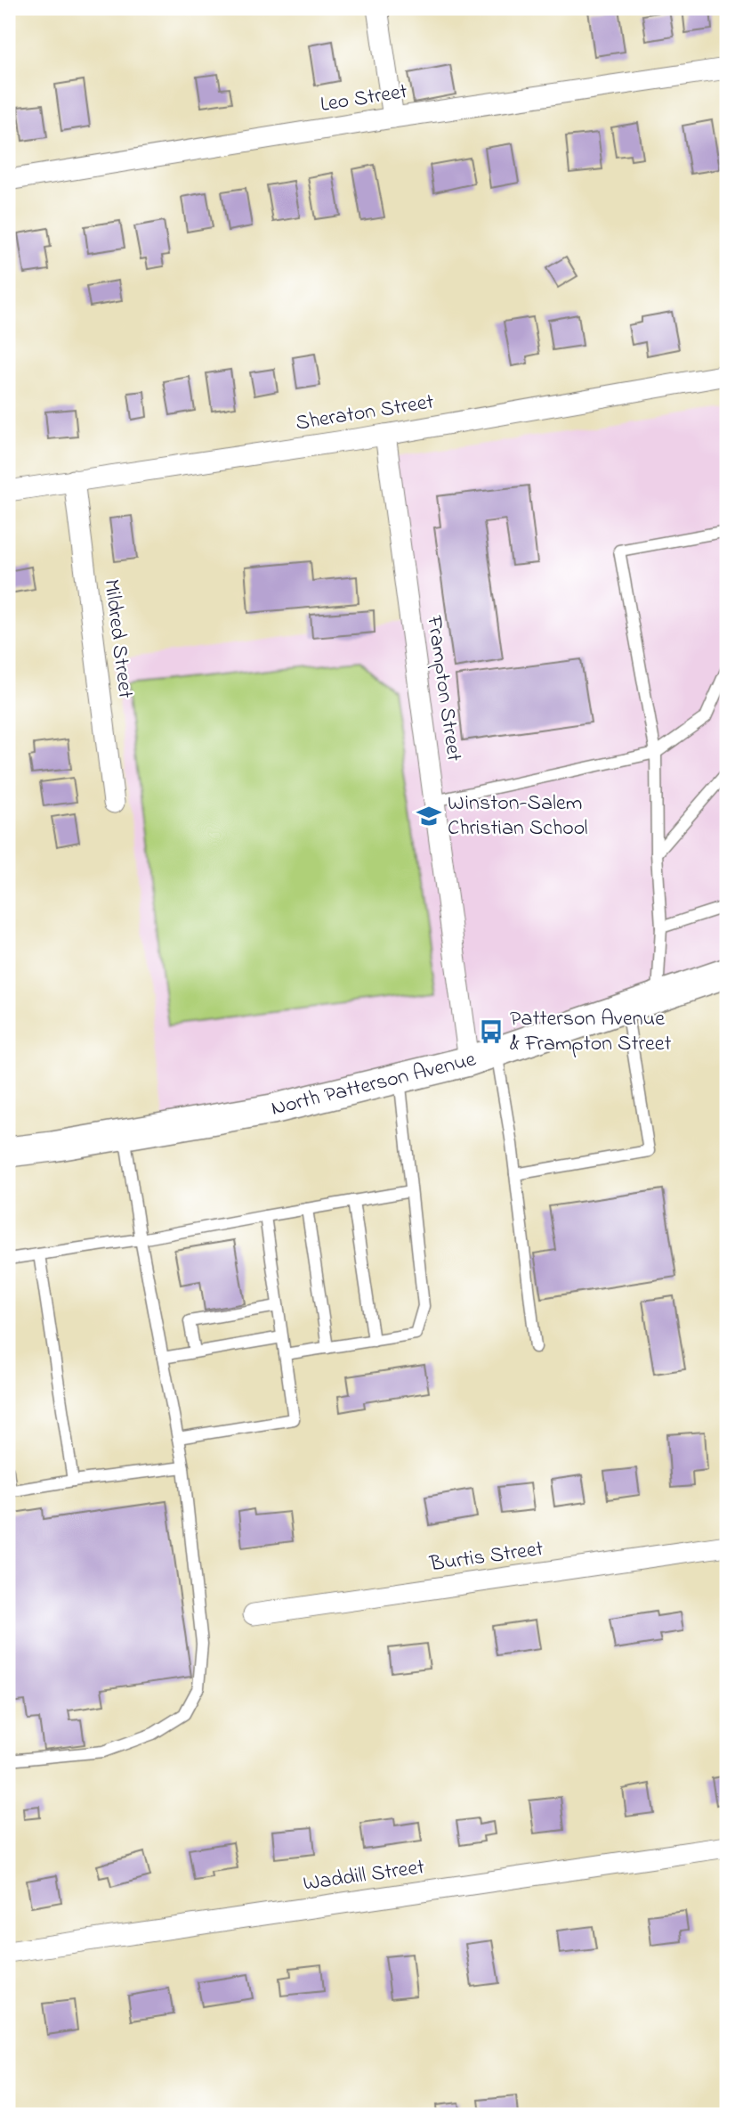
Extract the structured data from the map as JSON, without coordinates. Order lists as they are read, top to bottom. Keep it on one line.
{"streets":{"main road":["North Patterson Avenue"],"street":["Leo Street","Sheraton Street","Mildred Street","Frampton Street","Burtis Street","Waddill Street"]},"crossings":[["Sheraton Street","Mildred Street"],["Sheraton Street","Frampton Street"],["Frampton Street","North Patterson Avenue"]],"places":{"school or university":["Winston-Salem Christian School"],"bus stop":["Patterson Avenue & Frampton Street"]}}
